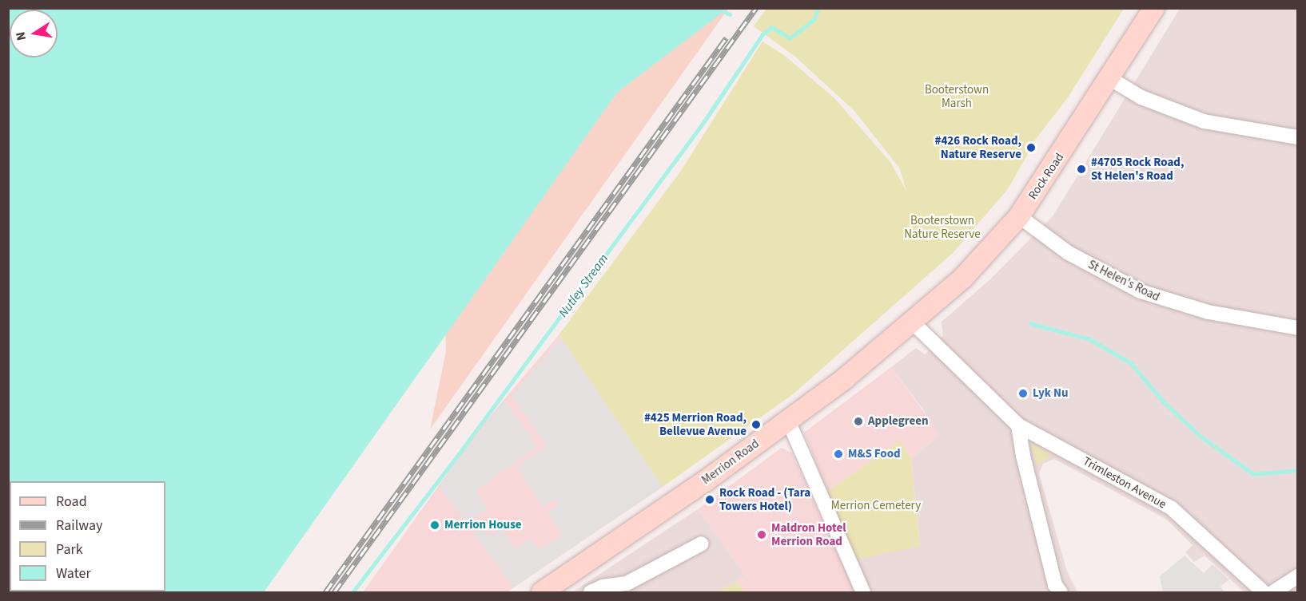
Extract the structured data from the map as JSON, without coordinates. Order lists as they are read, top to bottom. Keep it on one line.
{"streets":{"main road":["Rock Road","Merrion Road"],"street":["St Helen's Road","Trimleston Avenue"]},"crossings":[["Rock Road","St Helen's Road"],["Rock Road","Merrion Road"],["Rock Road","Trimleston Avenue"],["Merrion Road","Trimleston Avenue"]],"water":["Nutley Stream"],"parks":["Booterstown Marsh","Booterstown Nature Reserve","Merrion Cemetery"],"places":["#426 Rock Road, Nature Reserve","#4705 Rock Road, St Helen's Road","Lyk Nu","Applegreen","#425 Merrion Road, Bellevue Avenue","M&S Food","Rock Road - (Tara Towers Hotel)","Merrion House","Maldron Hotel Merrion Road"],"legend":["Road","Railway","Park","Water"],"north":"left"}
